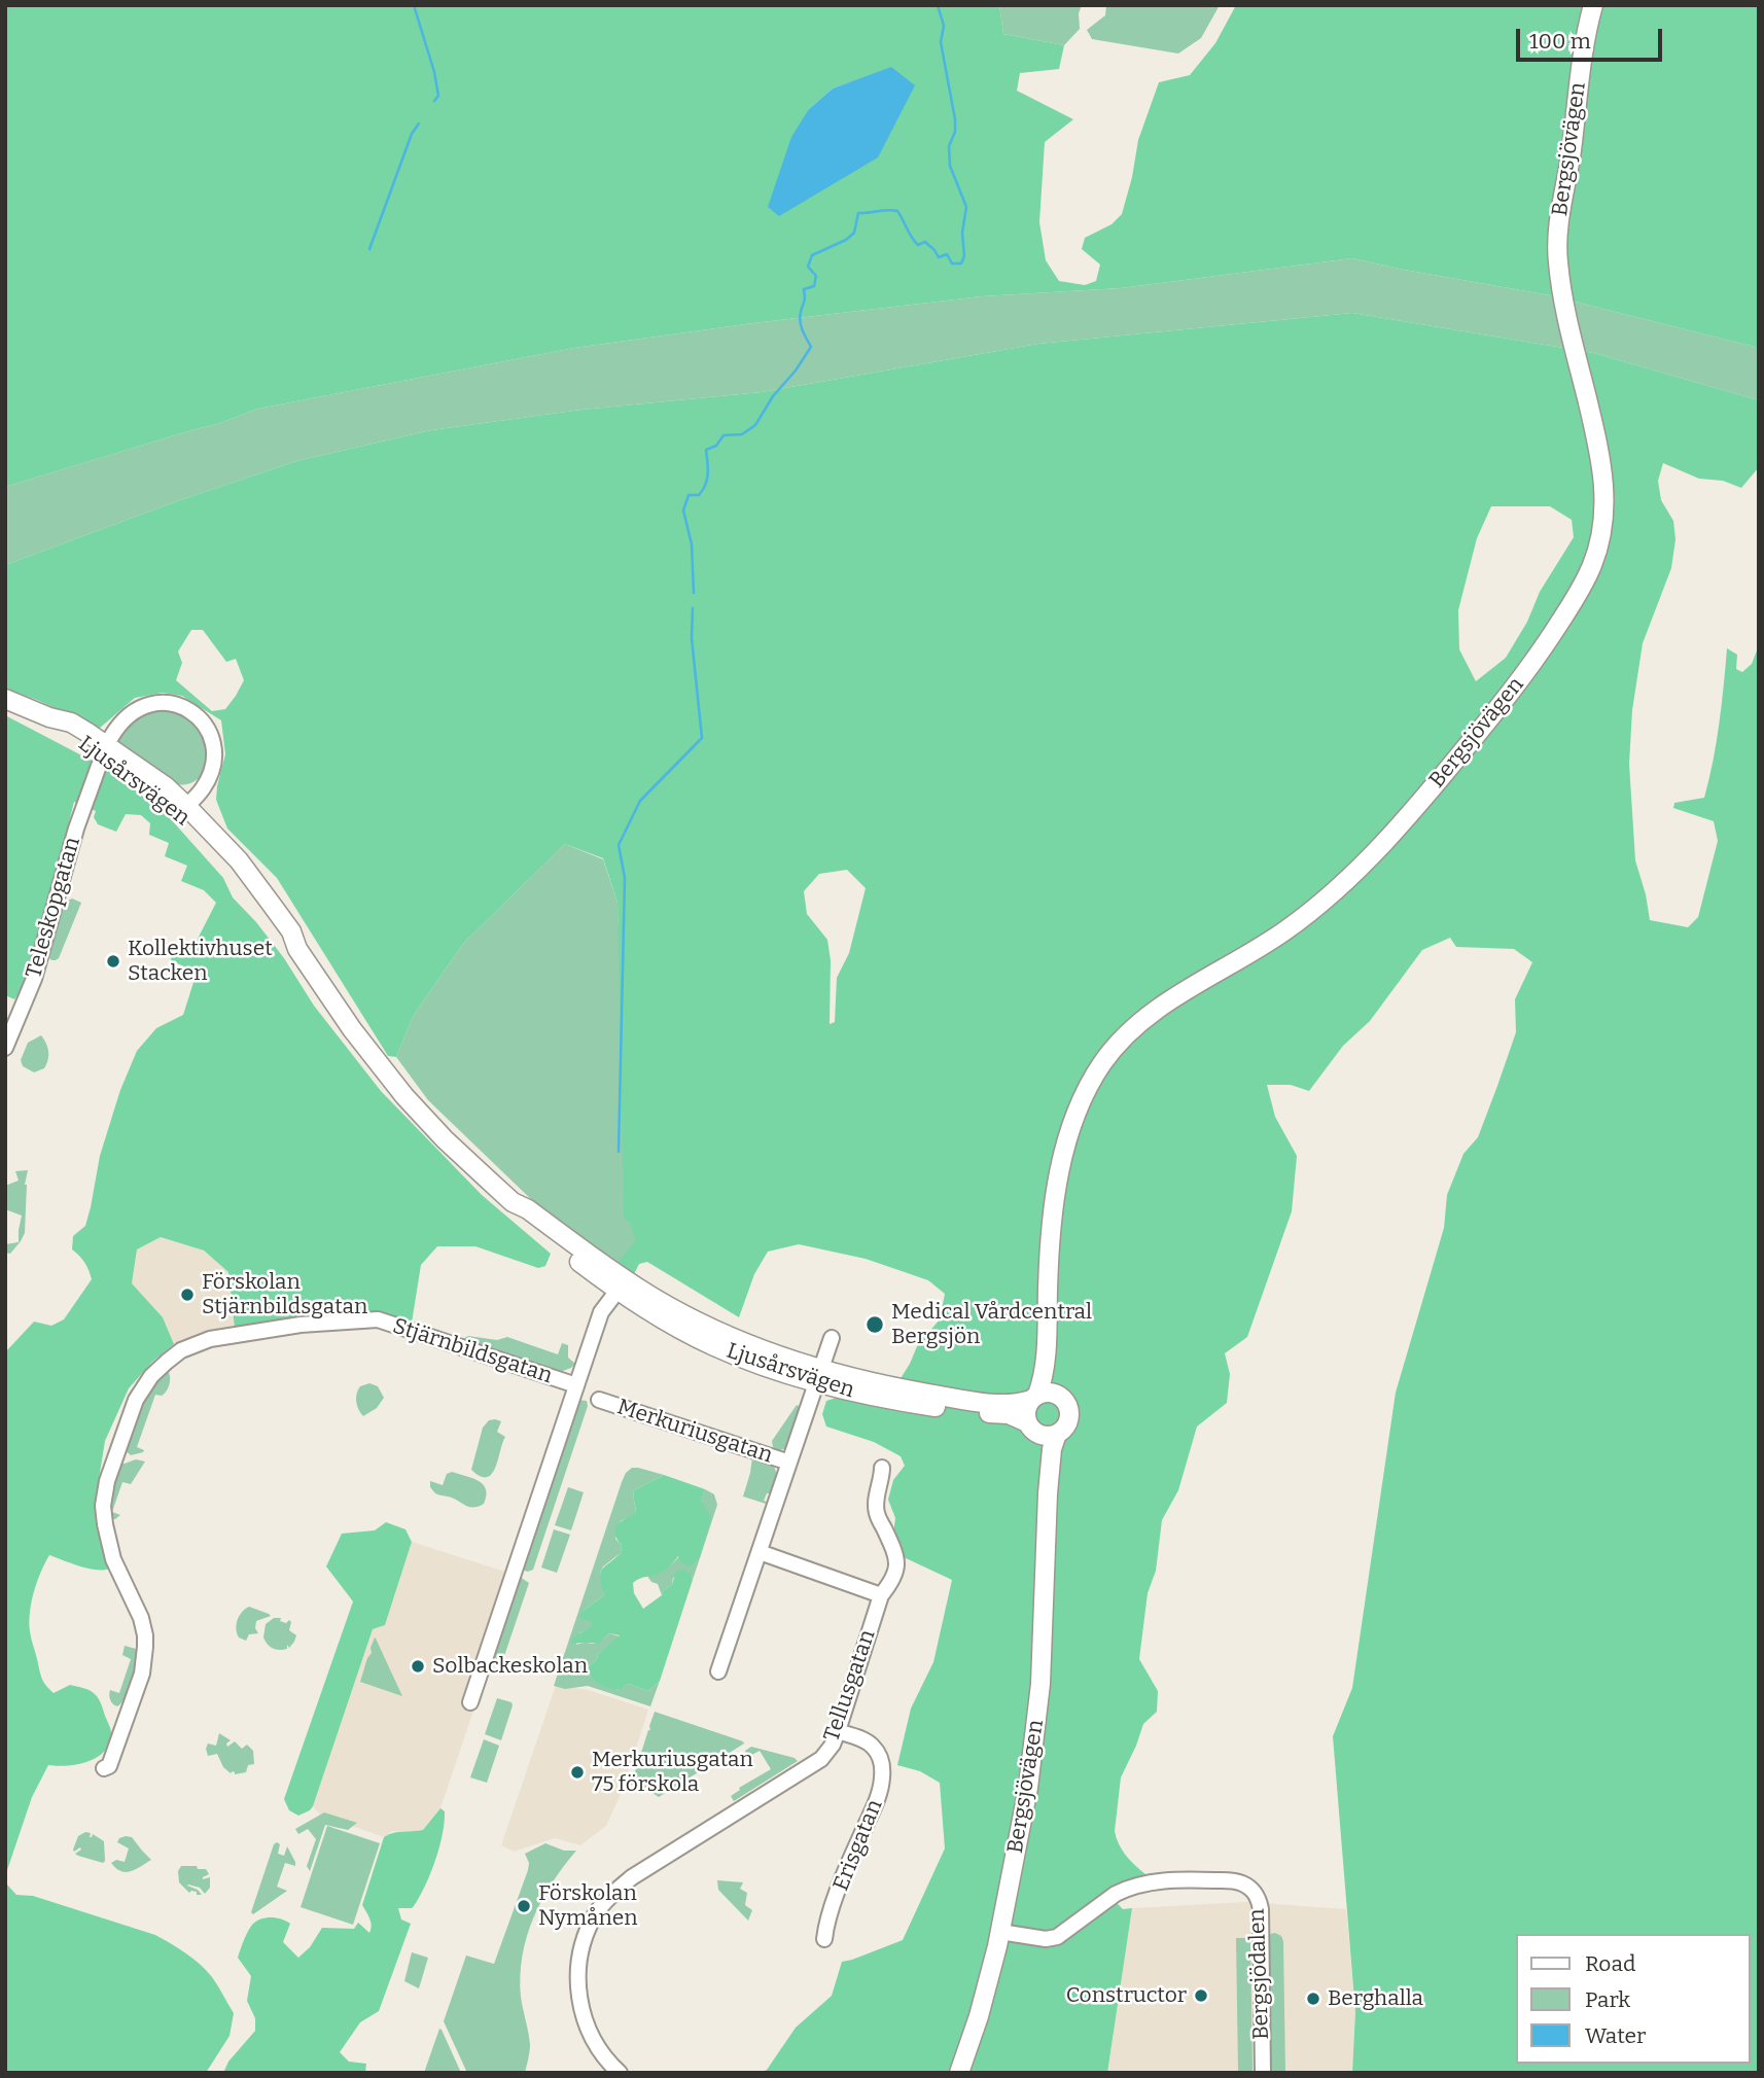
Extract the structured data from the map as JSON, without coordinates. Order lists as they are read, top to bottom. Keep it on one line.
{"streets":{"main road":["Bergsjövägen","Ljusårsvägen"],"street":["Teleskopgatan","Stjärnbildsgatan","Merkuriusgatan","Tellusgatan","Erisgatan","Bergsjödalen"]},"crossings":[["Bergsjövägen","Ljusårsvägen"],["Bergsjövägen","Bergsjödalen"],["Ljusårsvägen","Stjärnbildsgatan"],["Ljusårsvägen","Merkuriusgatan"],["Tellusgatan","Erisgatan"]],"places":["Kollektivhuset Stacken","Förskolan Stjärnbildsgatan","Medical Vårdcentral Bergsjön","Solbackeskolan","Merkuriusgatan 75 förskola","Förskolan Nymånen","Constructor","Berghalla"],"legend":["Road","Park","Water"],"scale_bar":"100 m"}
